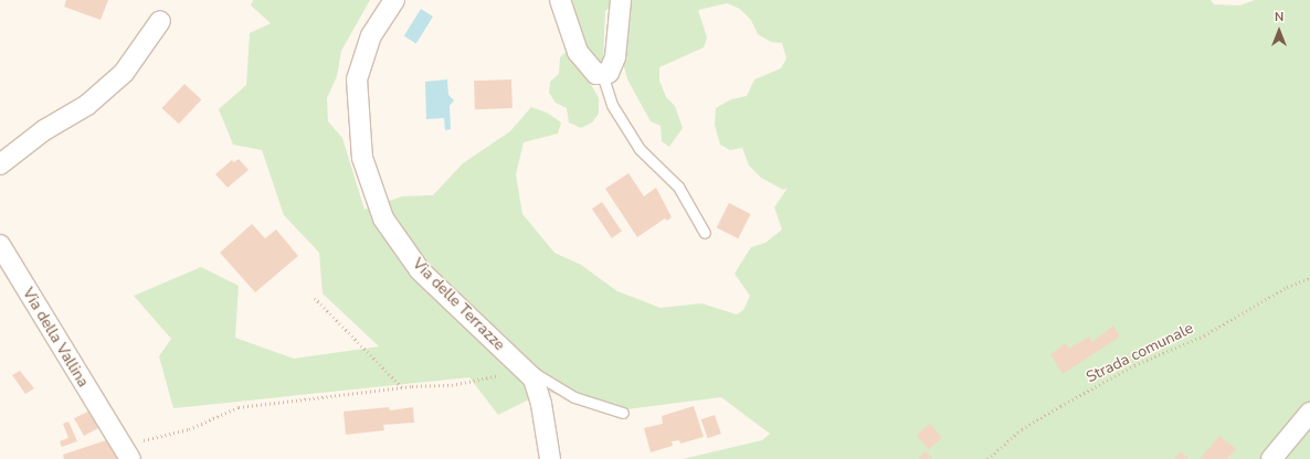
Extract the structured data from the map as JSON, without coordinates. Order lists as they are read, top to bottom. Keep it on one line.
{"streets":{"street":["Via delle Terrazze","Via della Vallina"],"path":["Strada comunale"]},"north":"top"}
